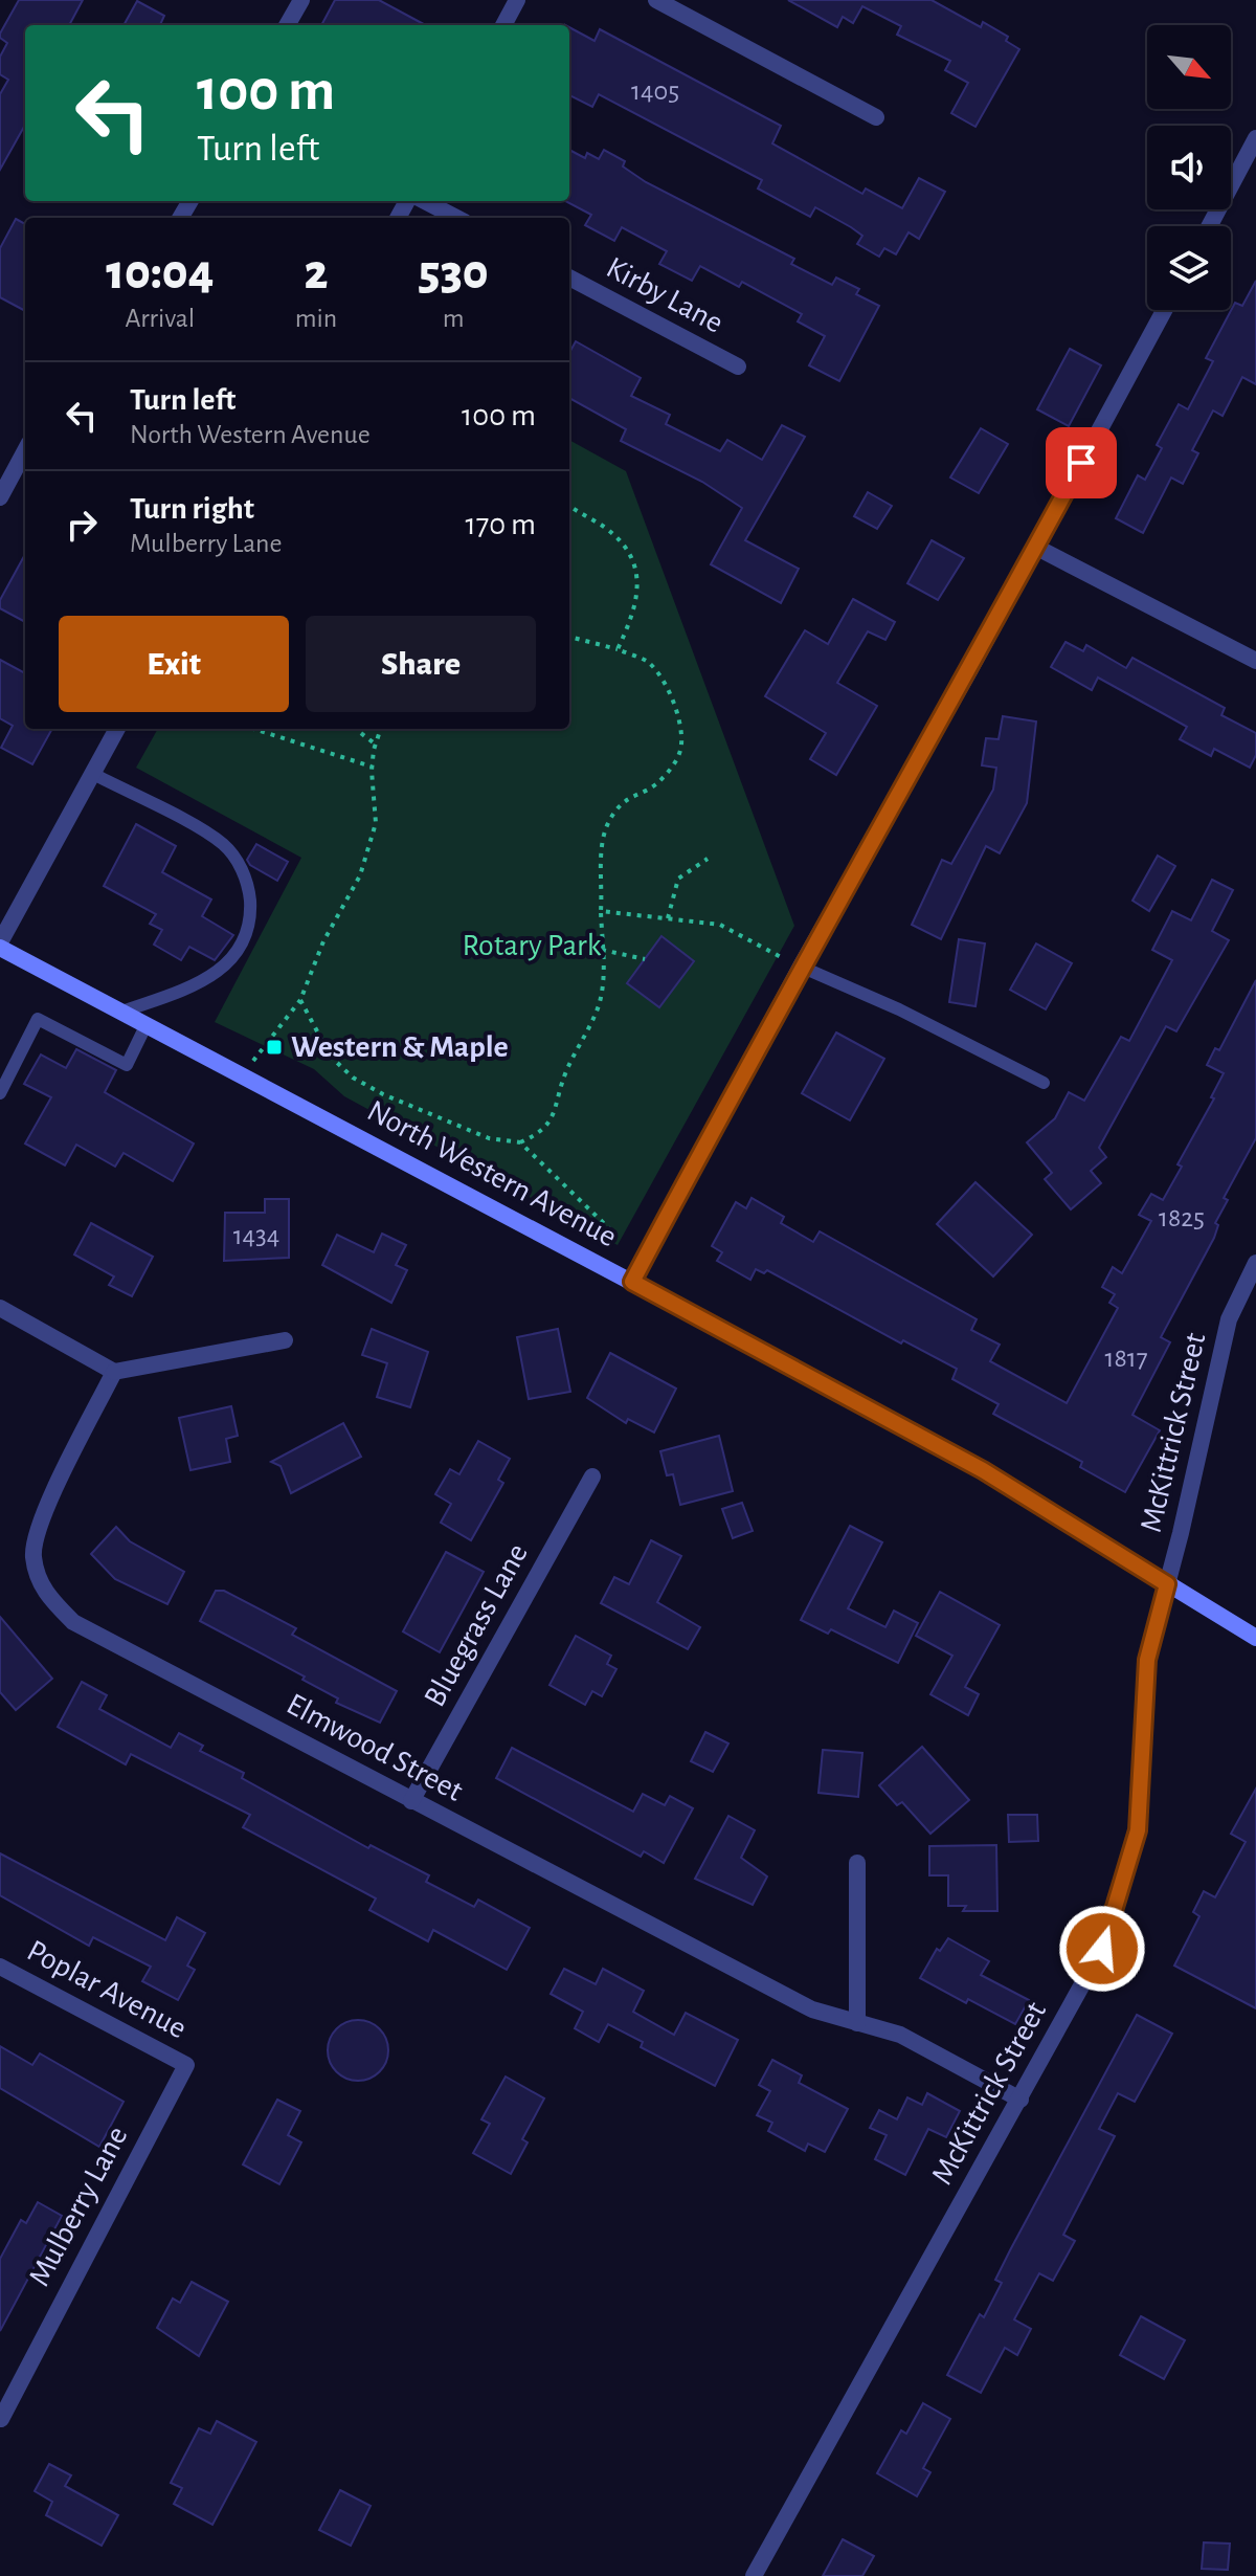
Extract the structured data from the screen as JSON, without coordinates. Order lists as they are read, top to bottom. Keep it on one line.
{"streets":{"main road":["North Western Avenue"],"street":["Kirby Lane","McKittrick Street","Bluegrass Lane","Elmwood Street","Poplar Avenue","Mulberry Lane"]},"crossings":[["North Western Avenue","McKittrick Street"],["McKittrick Street","Elmwood Street"],["Bluegrass Lane","Elmwood Street"],["Poplar Avenue","Mulberry Lane"]],"parks":["Rotary Park"],"places":{"transit":["Western & Maple"]},"house_numbers":["1405","1825","1434","1817"],"north":"bottom right","page":{"turn":["100 m","Turn left"],"eta":["10:04","Arrival","2","min","530","m"],"list":[{"name":"Turn left","note":"North Western Avenue","value":"100 m"},{"name":"Turn right","note":"Mulberry Lane","value":"170 m"}],"buttons":["Exit","Share"]}}
